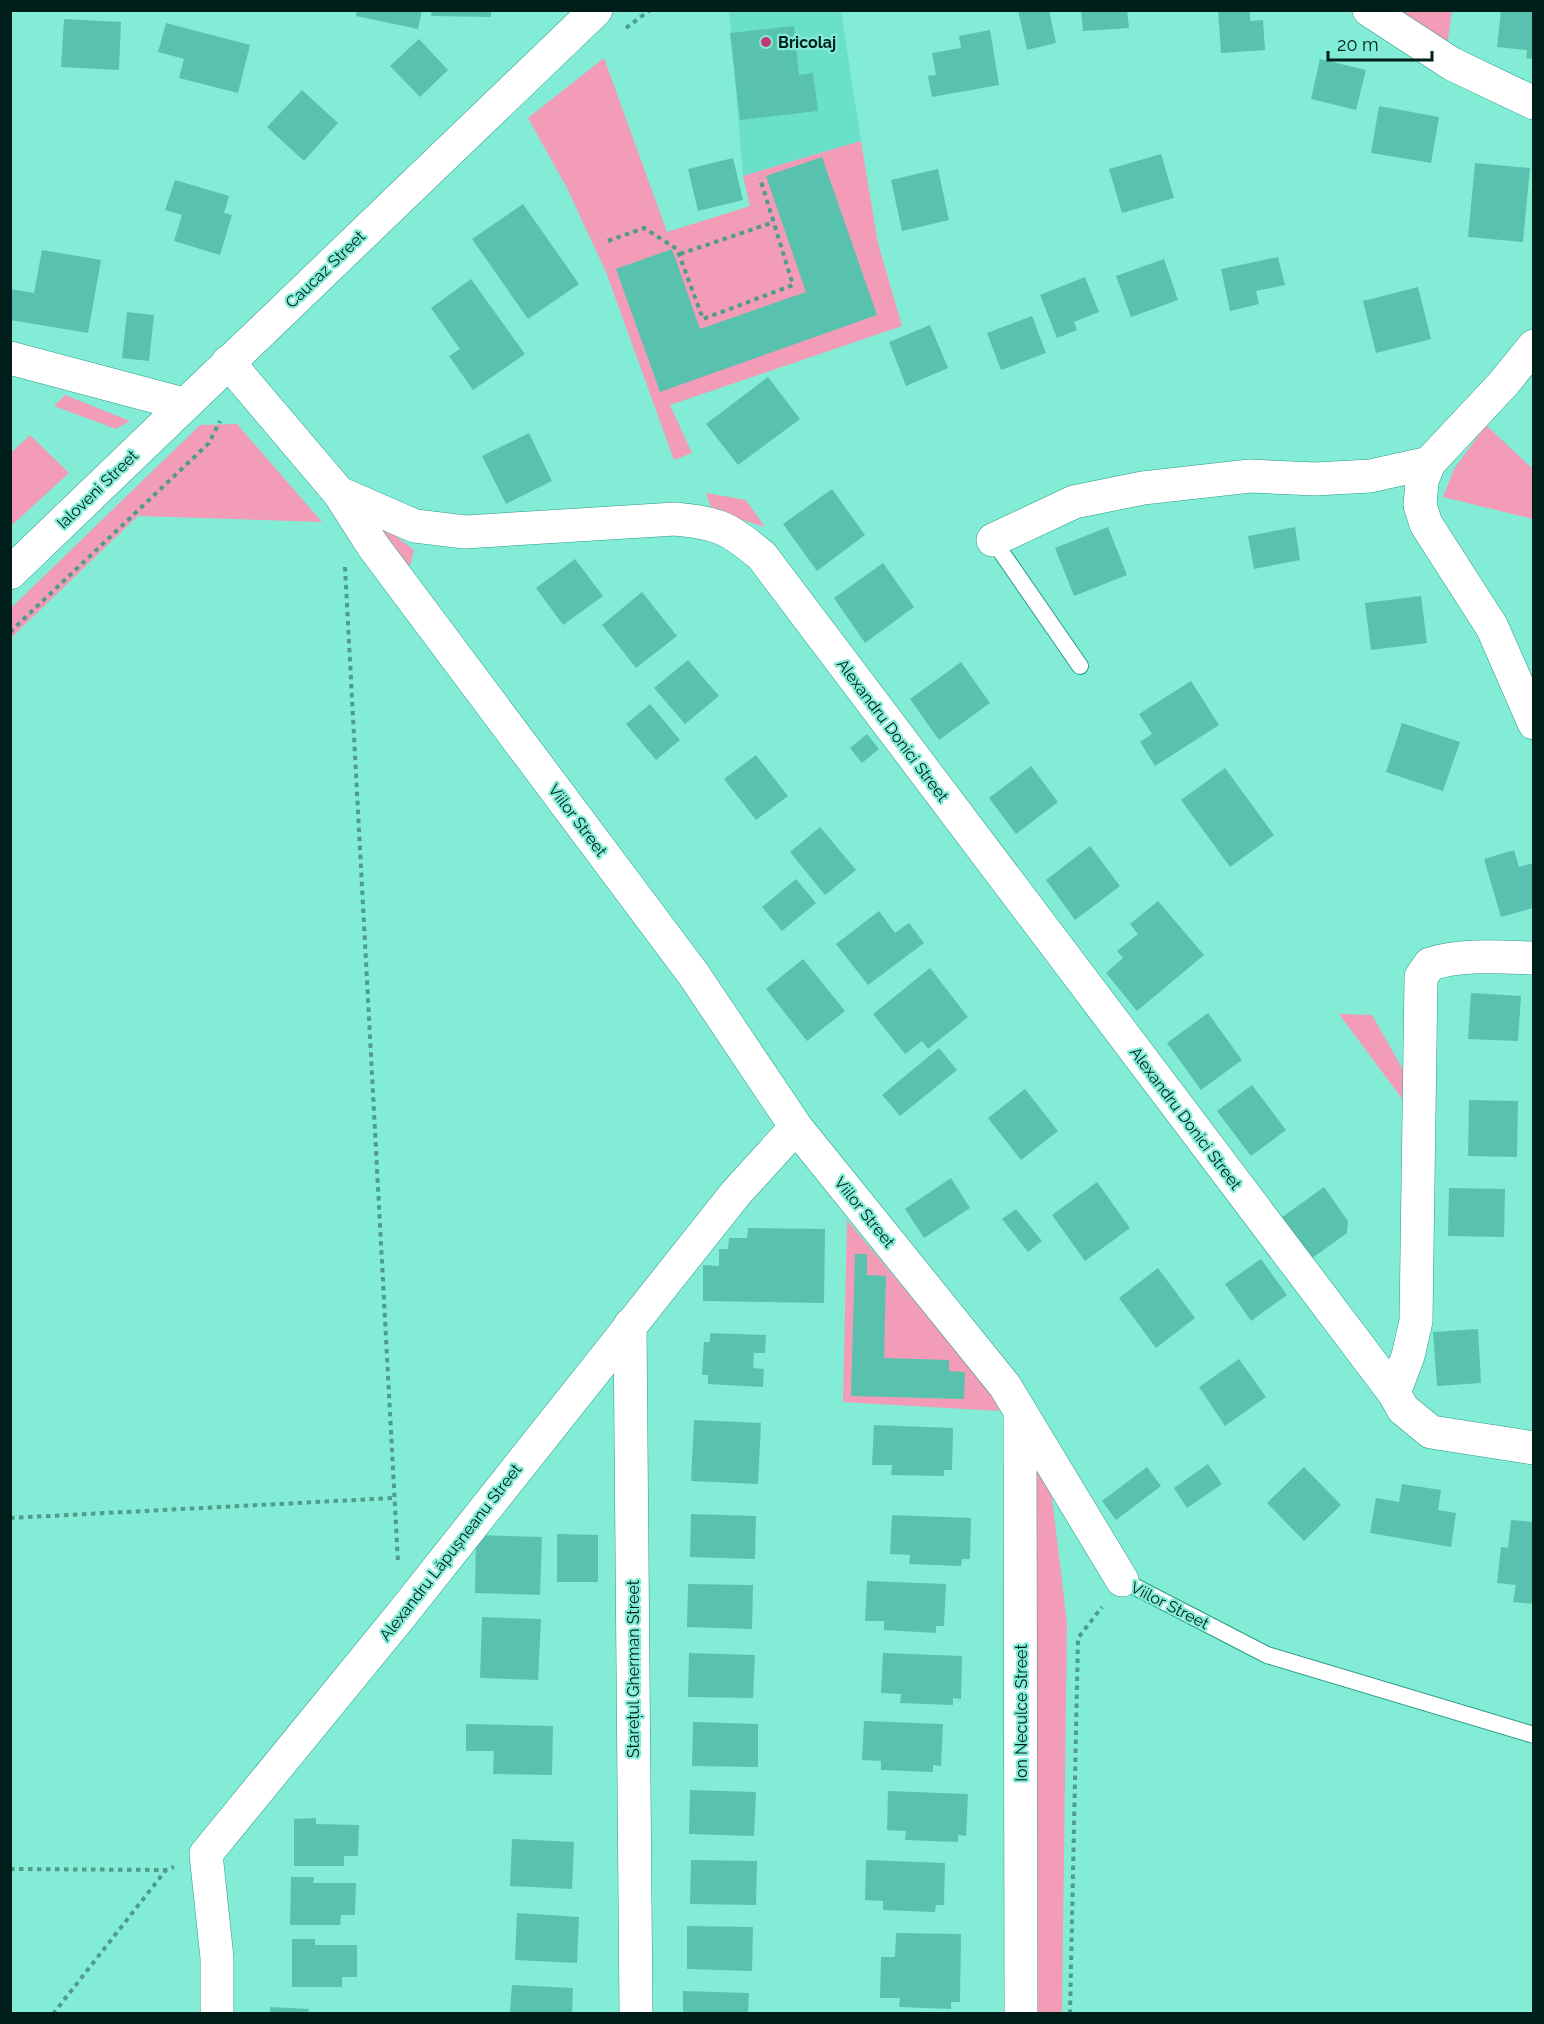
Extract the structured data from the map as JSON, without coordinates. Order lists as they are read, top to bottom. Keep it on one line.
{"streets":{"street":["Caucaz Street","Ialoveni Street","Alexandru Donici Street","Viilor Street","Alexandru Lăpușneanu Street","Starețul Gherman Street","Ion Neculce Street"]},"crossings":[["Caucaz Street","Ialoveni Street"],["Caucaz Street","Alexandru Donici Street"],["Alexandru Donici Street","Viilor Street"],["Viilor Street","Alexandru Lăpușneanu Street"],["Viilor Street","Ion Neculce Street"],["Alexandru Lăpușneanu Street","Starețul Gherman Street"]],"places":["Bricolaj"],"scale_bar":"20 m"}
